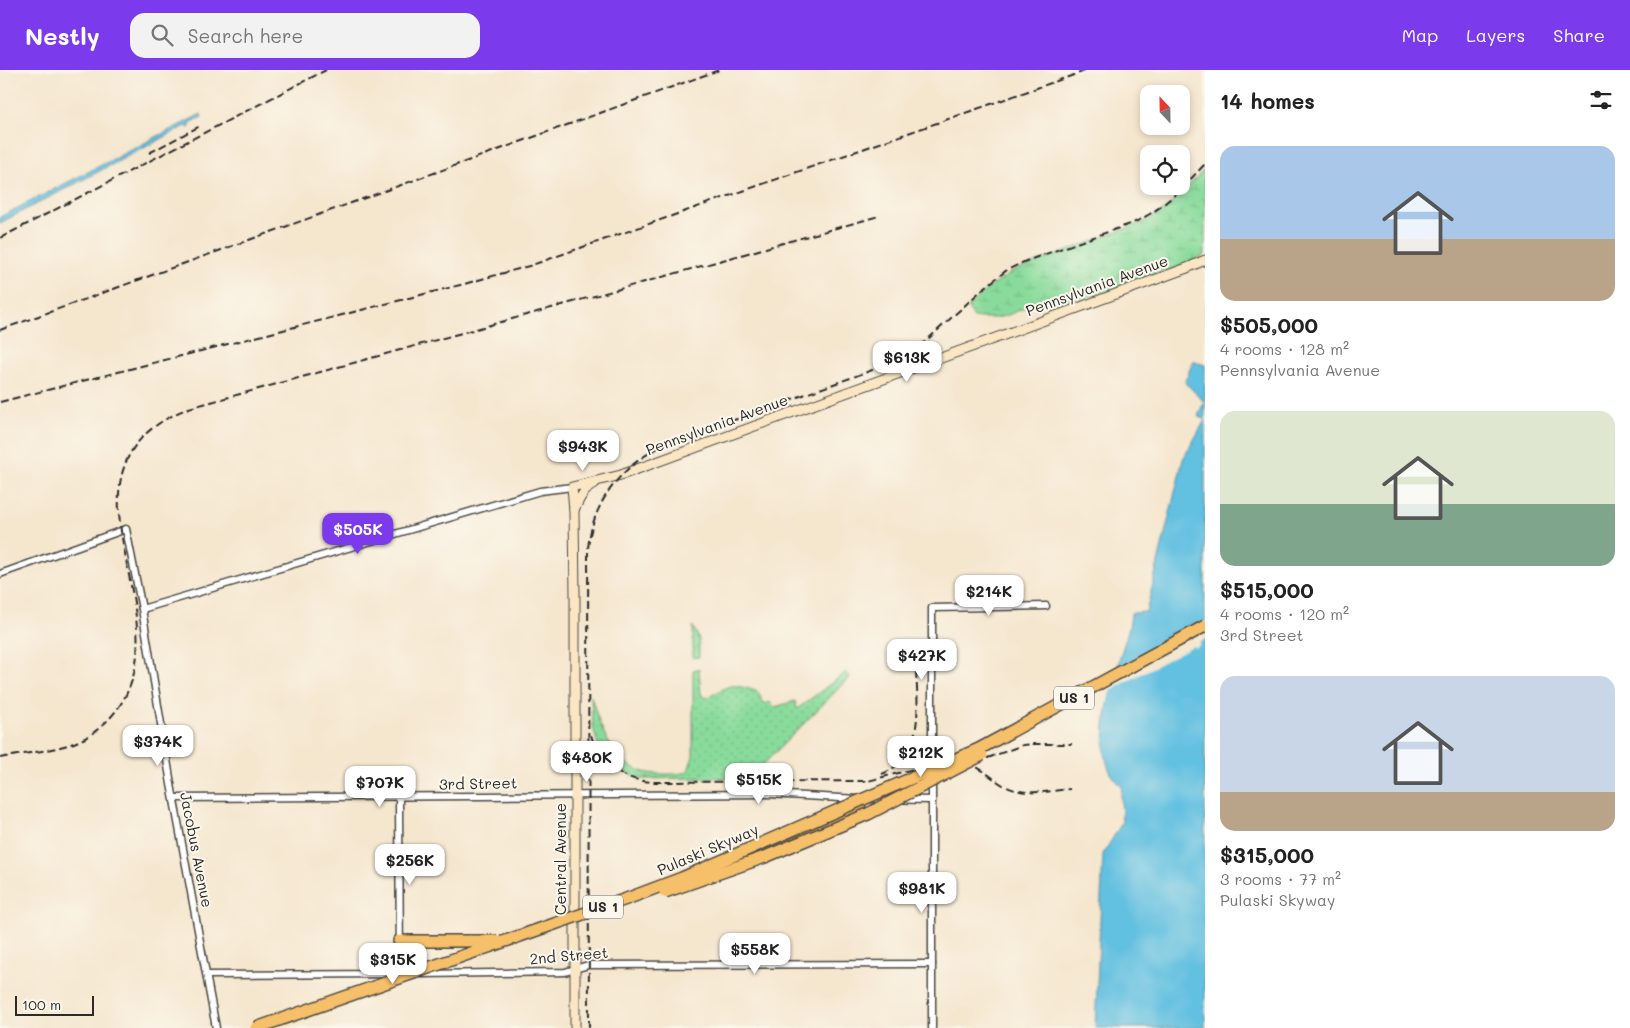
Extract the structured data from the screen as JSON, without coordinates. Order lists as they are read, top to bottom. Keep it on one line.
{"streets":{"highway":["US 1","Pulaski Skyway"],"main road":["Pennsylvania Avenue","Central Avenue"],"street":["3rd Street","Jacobus Avenue","2nd Street"]},"crossings":[["Pennsylvania Avenue","Jacobus Avenue"],["Pennsylvania Avenue","Central Avenue"],["3rd Street","Jacobus Avenue"],["3rd Street","Central Avenue"],["Jacobus Avenue","2nd Street"],["Central Avenue","2nd Street"]],"scale_bar":"100 m","north":"top","page":{"header":"Nestly","search":"Search here","nav":["Map","Layers","Share"],"heading":"14 homes","list":[{"name":"$505,000","note":"4 rooms · 128 m² · Pennsylvania Avenue"},{"name":"$515,000","note":"4 rooms · 120 m² · 3rd Street"},{"name":"$315,000","note":"3 rooms · 77 m² · Pulaski Skyway"}],"price":["$613K","$943K","$505K","$214K","$427K","$374K","$212K","$480K","$515K","$707K","$256K","$981K","$558K","$315K"],"scale":"100 m"}}
